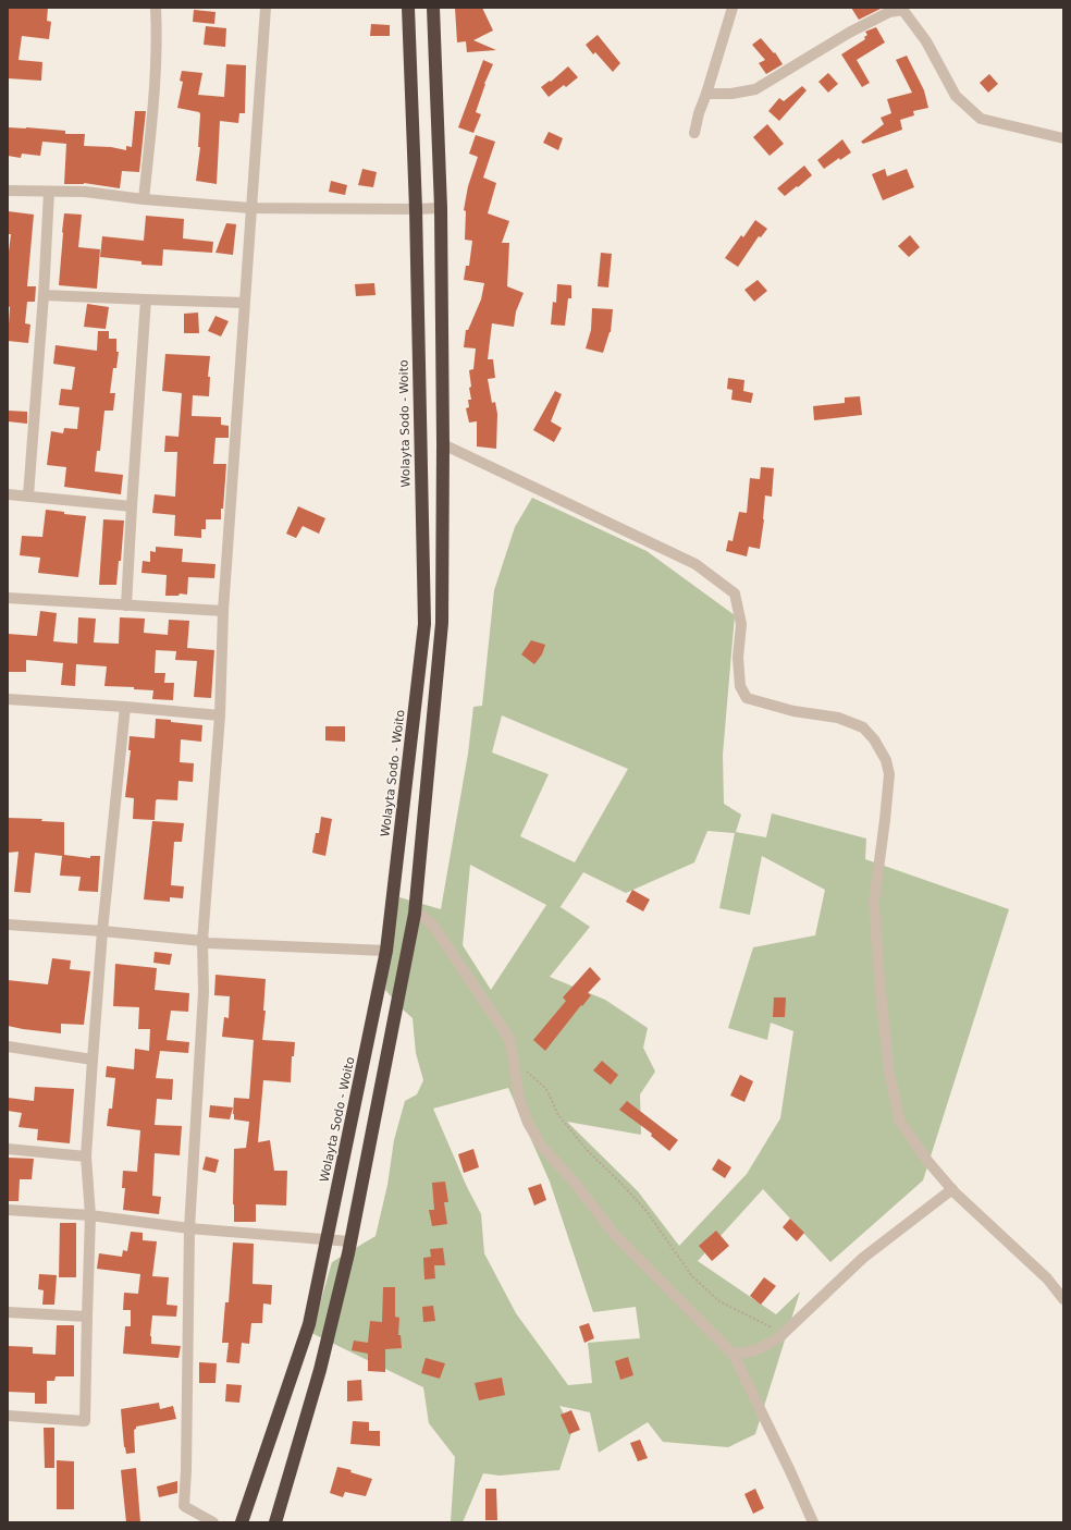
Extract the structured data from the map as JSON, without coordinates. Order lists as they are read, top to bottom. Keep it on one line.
{"streets":{"highway":["Wolayta Sodo - Woito"]}}
